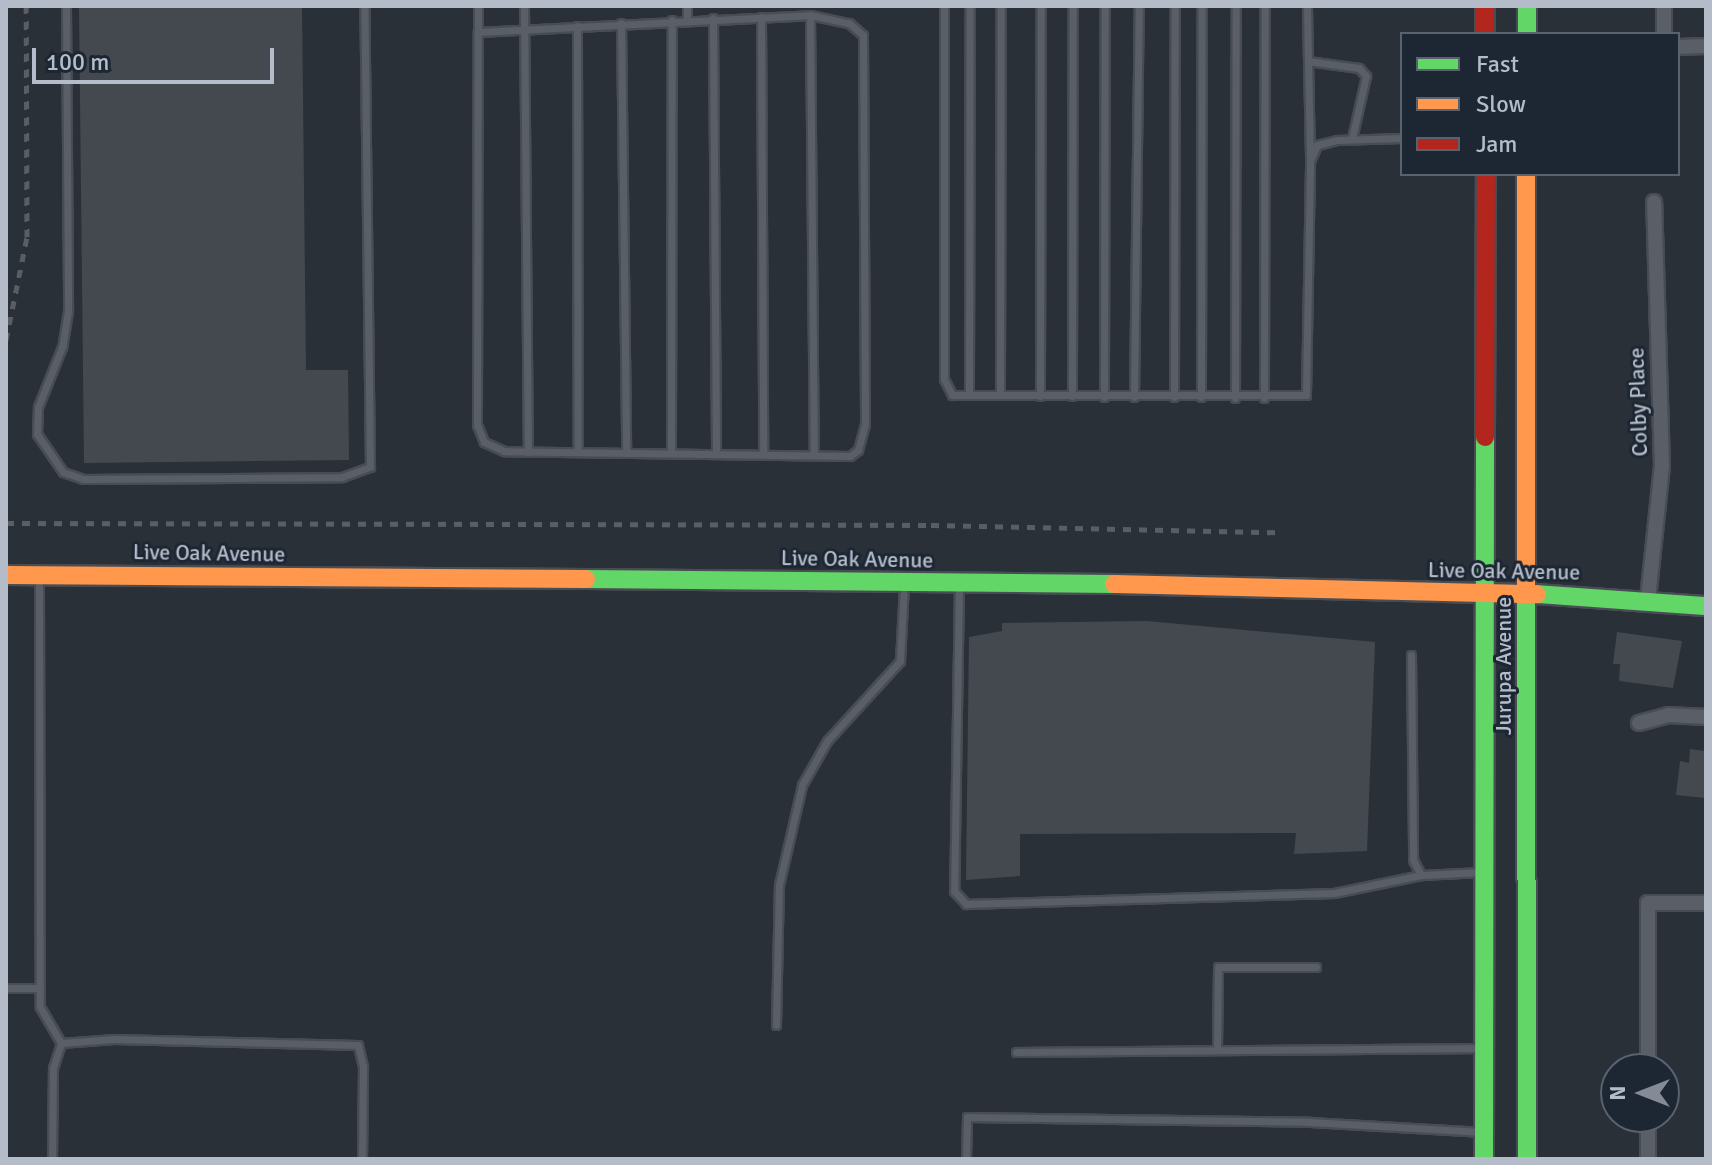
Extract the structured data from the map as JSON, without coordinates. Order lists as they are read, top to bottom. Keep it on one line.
{"streets":{"main road":["Live Oak Avenue","Jurupa Avenue"],"street":["Colby Place"]},"crossings":[["Colby Place","Live Oak Avenue"],["Live Oak Avenue","Jurupa Avenue"]],"legend":["Fast","Slow","Jam"],"scale_bar":"100 m","north":"left"}
